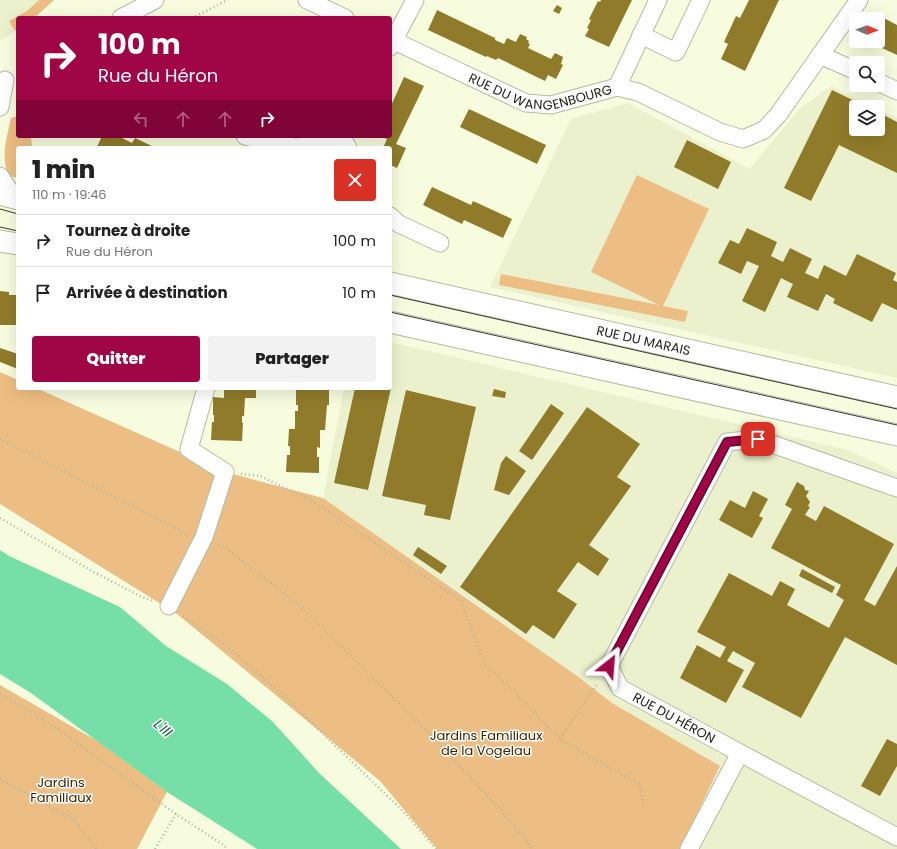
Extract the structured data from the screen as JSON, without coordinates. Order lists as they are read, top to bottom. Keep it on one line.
{"streets":{"main road":["RUE DU MARAIS"],"street":["RUE DU WANGENBOURG","RUE DU HÉRON"]},"water":["L'Ill"],"parks":["Jardins Familiaux de la Vogelau","Jardins Familiaux"],"north":"right","page":{"turn":["100 m","Rue du Héron"],"heading":["1 min","110 m · 19:46"],"list":[{"name":"Tournez à droite","note":"Rue du Héron","value":"100 m"},{"name":"Arrivée à destination","value":"10 m"}],"buttons":["Quitter","Partager"]}}
